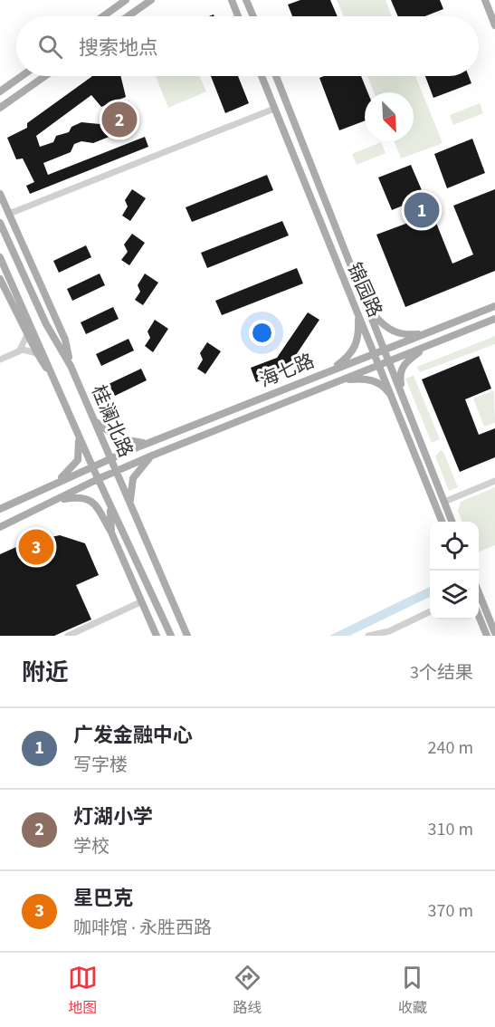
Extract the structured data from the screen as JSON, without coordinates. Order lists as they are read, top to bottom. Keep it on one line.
{"streets":{"main road":["锦园路","海七路","桂澜北路"]},"crossings":[["锦园路","海七路"],["海七路","桂澜北路"]],"north":"bottom right","page":{"search":"搜索地点","pins":["2","1","3"],"heading":["附近","3个结果"],"list":[{"mark":"1","name":"广发金融中心","note":"写字楼","value":"240 m"},{"mark":"2","name":"灯湖小学","note":"学校","value":"310 m"},{"mark":"3","name":"星巴克","note":"咖啡馆 · 永胜西路","value":"370 m"}],"nav":["地图","路线","收藏"]}}
